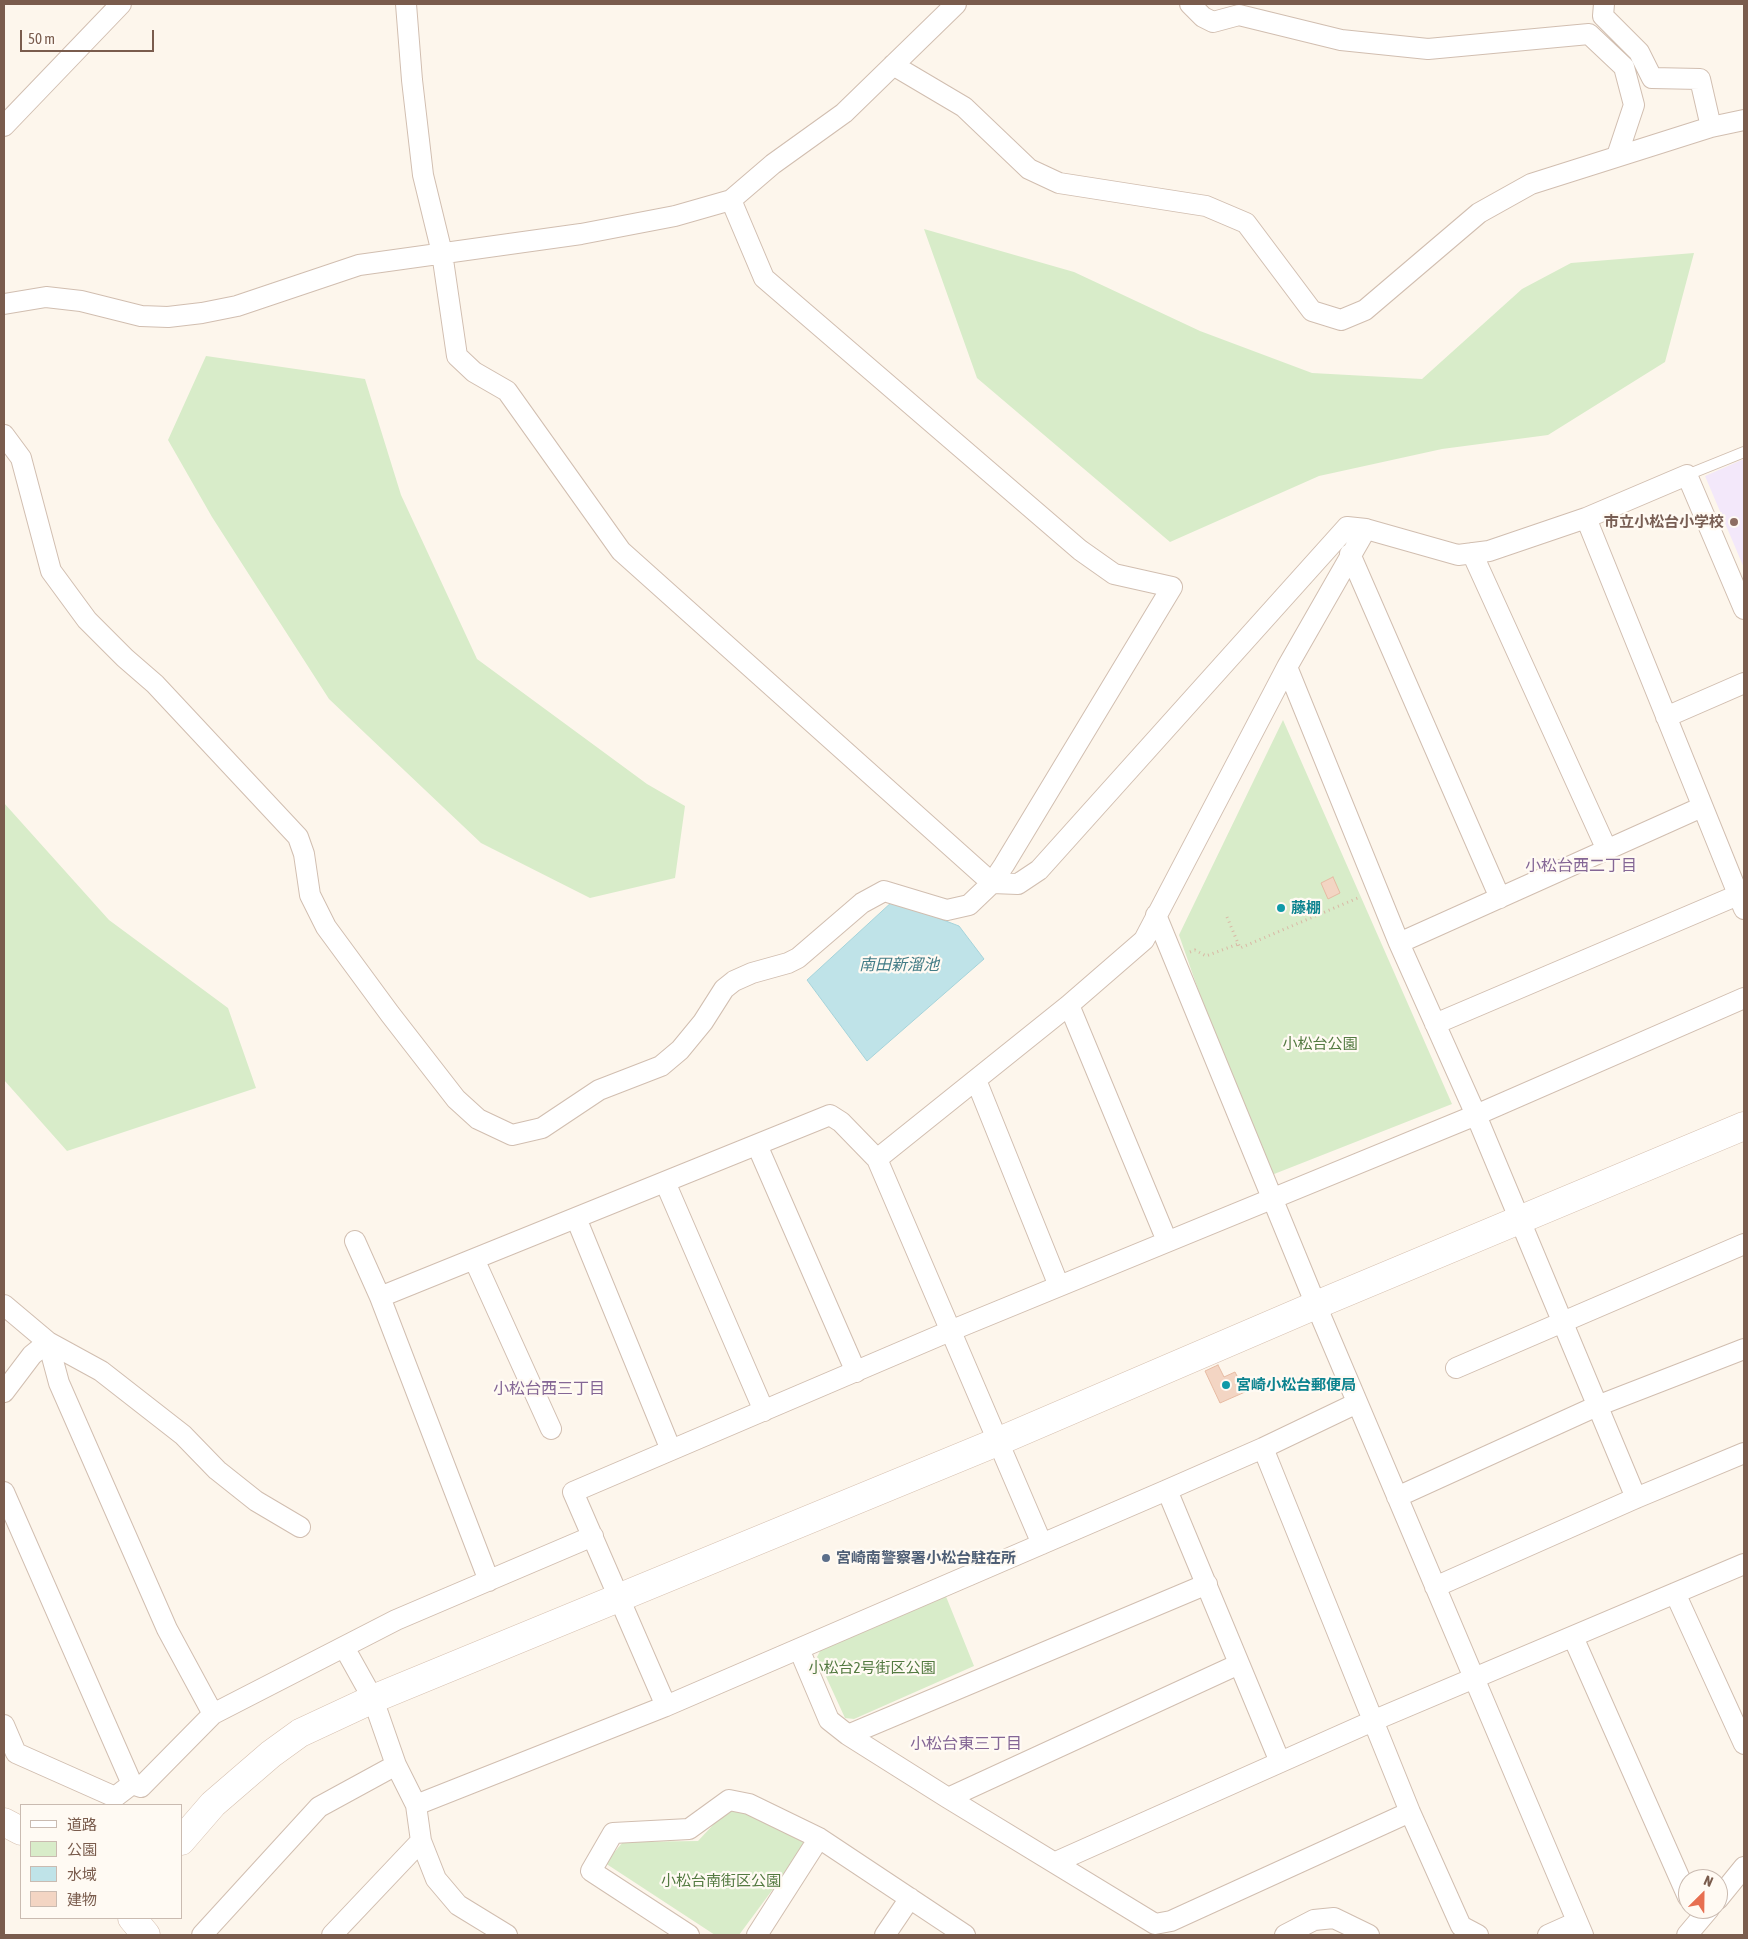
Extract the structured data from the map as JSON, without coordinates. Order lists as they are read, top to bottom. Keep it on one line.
{"districts":["小松台西二丁目","小松台西三丁目","小松台東三丁目"],"water":["南田新溜池"],"parks":["小松台公園","小松台2号街区公園","小松台南街区公園"],"places":["市立小松台小学校","藤棚","宮崎小松台郵便局","宮崎南警察署小松台駐在所"],"legend":["道路","公園","水域","建物"],"scale_bar":"50 m","north":"top right"}
